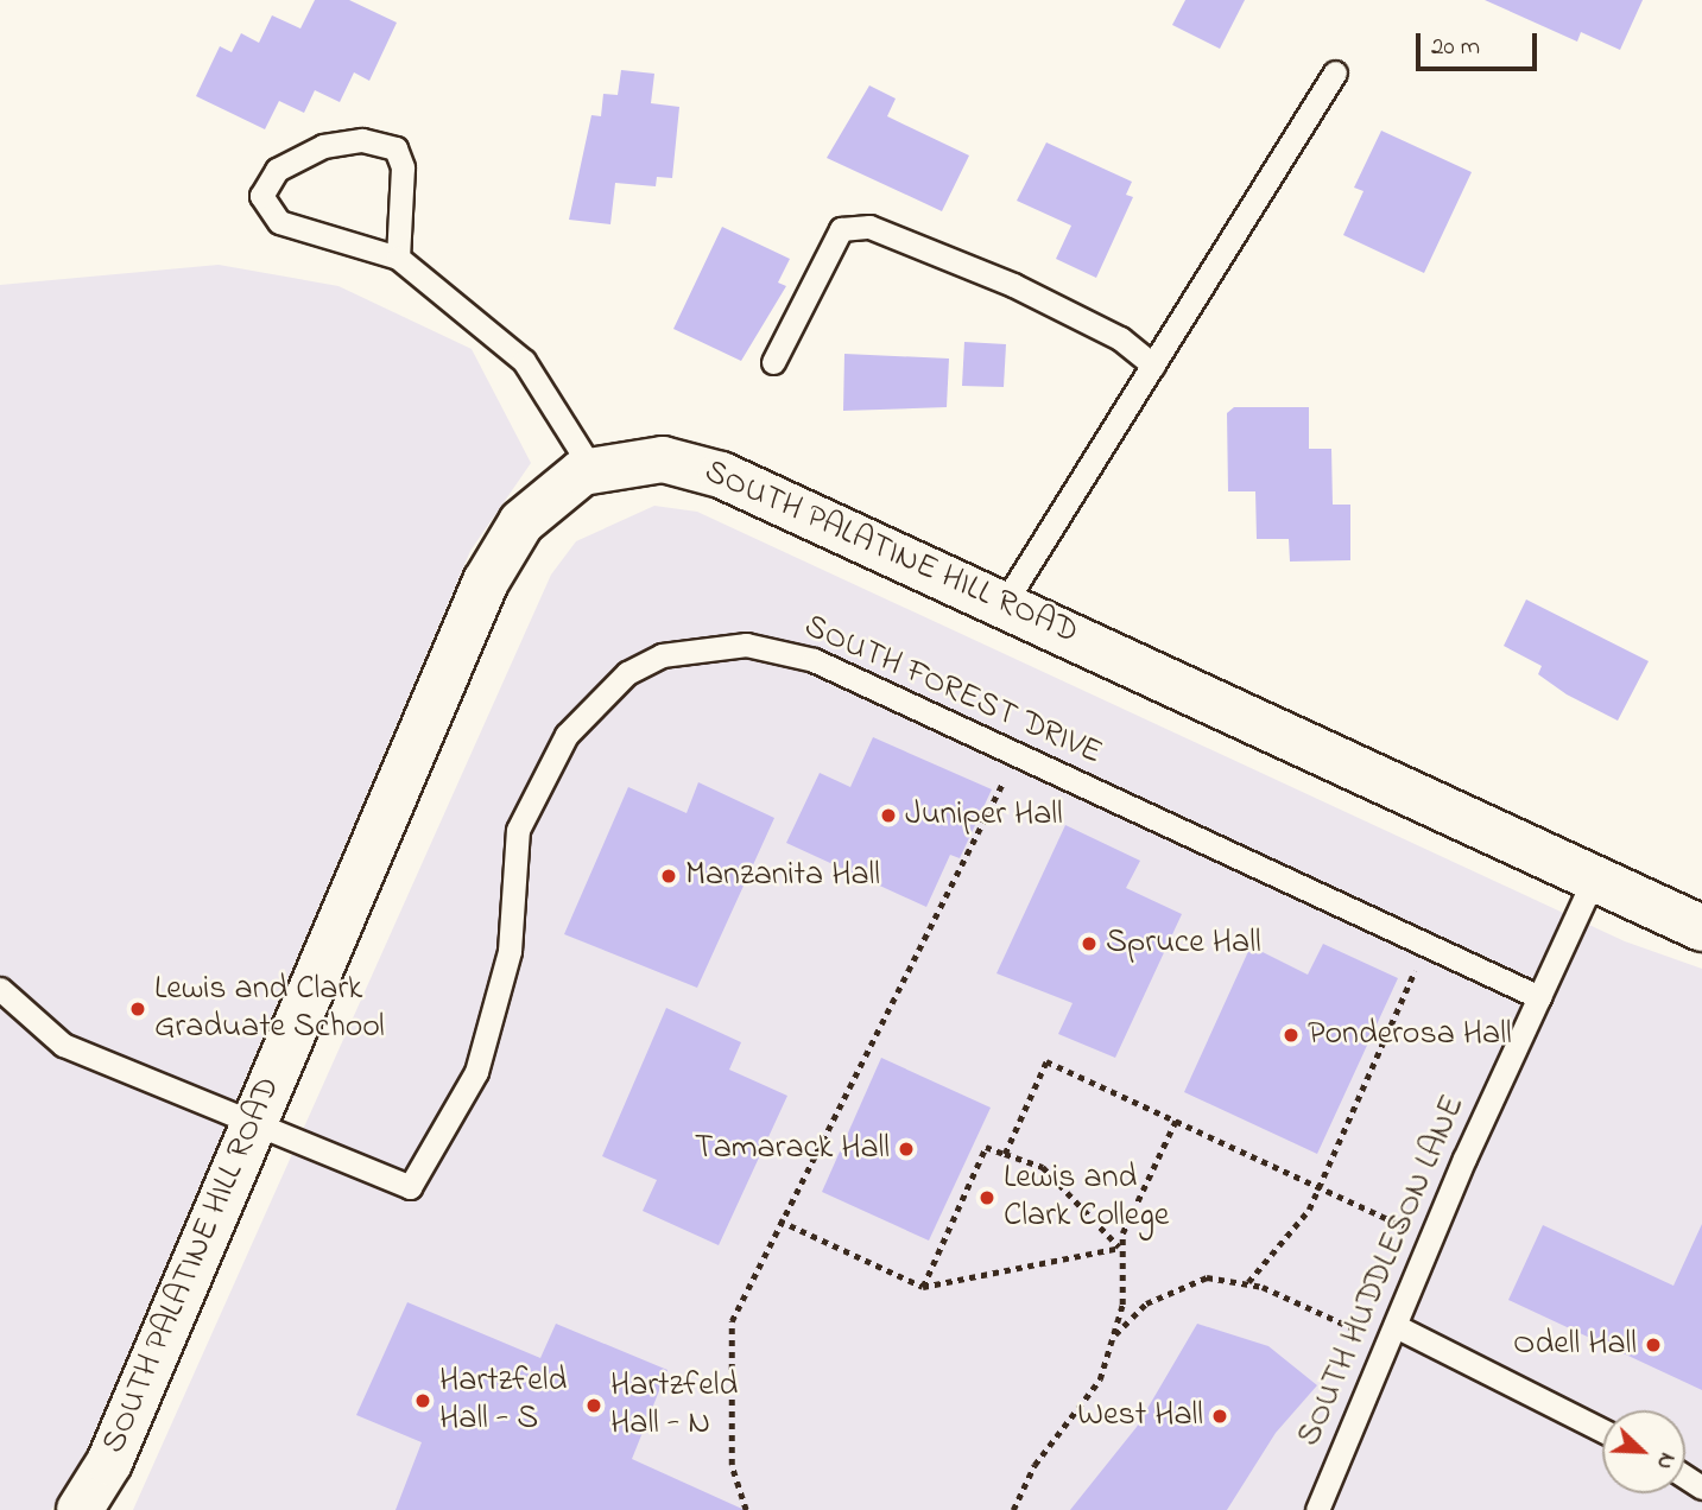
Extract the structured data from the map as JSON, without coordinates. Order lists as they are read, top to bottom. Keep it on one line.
{"streets":{"street":["SOUTH PALATINE HILL ROAD"],"lane":["SOUTH FOREST DRIVE","SOUTH HUDDLESON LANE"]},"crossings":[["SOUTH PALATINE HILL ROAD","SOUTH FOREST DRIVE"],["SOUTH PALATINE HILL ROAD","SOUTH HUDDLESON LANE"],["SOUTH FOREST DRIVE","SOUTH HUDDLESON LANE"]],"places":["Juniper Hall","Manzanita Hall","Spruce Hall","Lewis and Clark Graduate School","Ponderosa Hall","Tamarack Hall","Lewis and Clark College","Odell Hall","Hartzfeld Hall - S","Hartzfeld Hall - N","West Hall"],"scale_bar":"20 m","north":"bottom right"}
